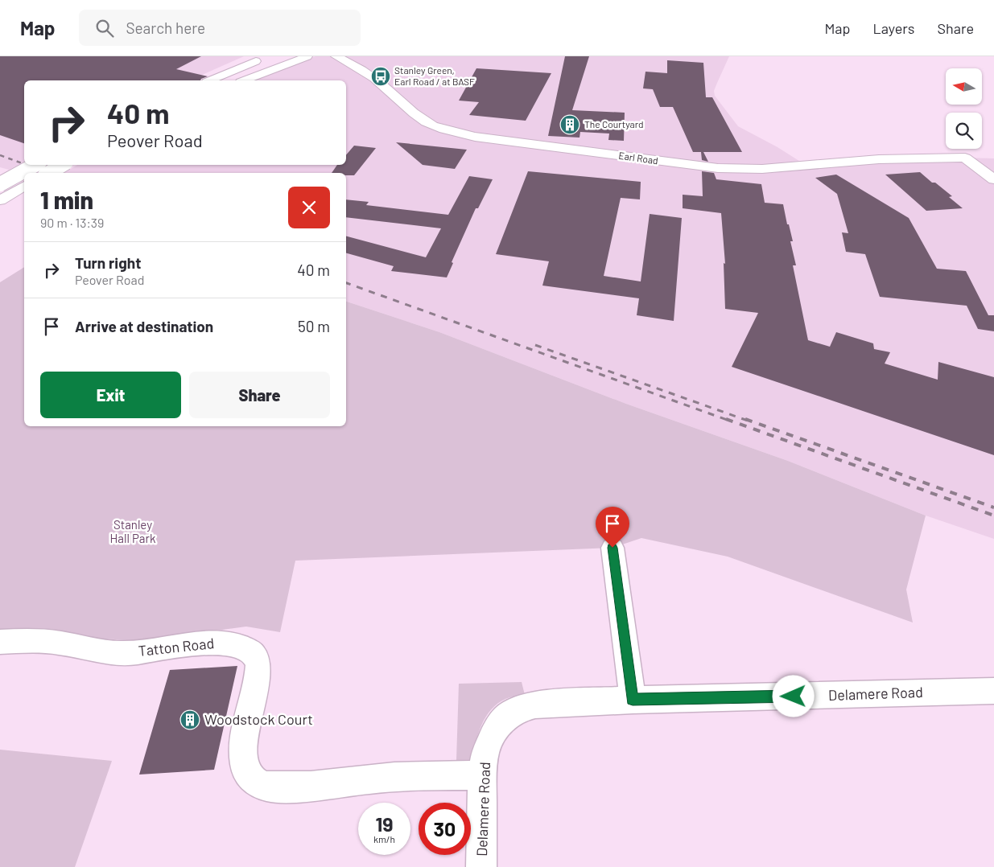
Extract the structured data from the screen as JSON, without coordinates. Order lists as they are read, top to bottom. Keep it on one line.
{"streets":{"main road":["Earl Road"],"street":["Tatton Road","Delamere Road"]},"crossings":[["Tatton Road","Delamere Road"]],"parks":["Stanley Hall Park"],"places":{"bus stop":["Stanley Green, Earl Road / at BASF"],"building":["The Courtyard","Woodstock Court"]},"north":"left","page":{"header":"Map","search":"Search here","nav":["Map","Layers","Share"],"turn":["40 m","Peover Road"],"heading":["1 min","90 m · 13:39"],"list":[{"name":"Turn right","note":"Peover Road","value":"40 m"},{"name":"Arrive at destination","value":"50 m"}],"buttons":["Exit","Share"],"speed":"19 km/h","limit":"30"}}
